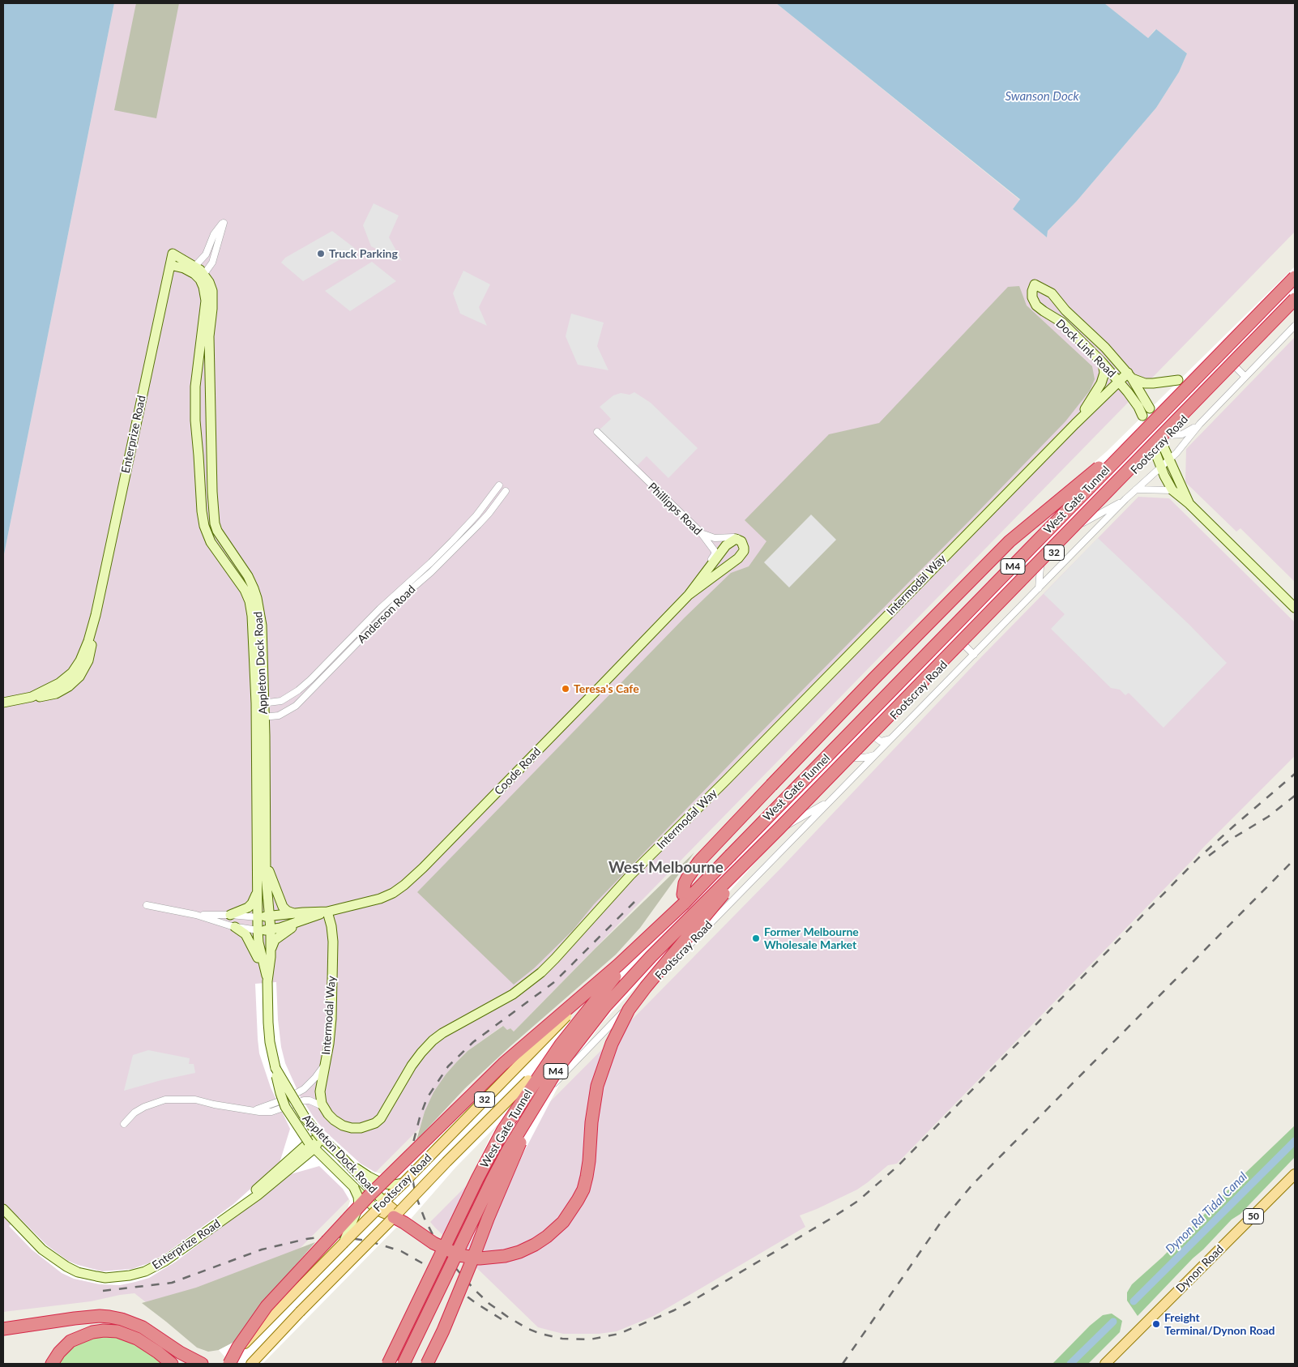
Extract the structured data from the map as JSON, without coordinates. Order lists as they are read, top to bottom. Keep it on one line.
{"streets":{"highway":["West Gate Tunnel","M4"],"main road":["Footscray Road","32","Appleton Dock Road","50","Dynon Road"],"street":["Dock Link Road","Enterprize Road","Phillipps Road","Intermodal Way","Anderson Road","Coode Road"]},"crossings":[["Dock Link Road","Intermodal Way"],["Enterprize Road","Appleton Dock Road"],["Footscray Road","West Gate Tunnel"],["Footscray Road","Appleton Dock Road"],["Phillipps Road","Coode Road"],["Intermodal Way","Coode Road"],["Anderson Road","Appleton Dock Road"],["Appleton Dock Road","Coode Road"]],"districts":["West Melbourne"],"water":["Swanson Dock","Dynon Rd Tidal Canal"],"places":["Truck Parking","Teresa's Cafe","Former Melbourne Wholesale Market","Freight Terminal/Dynon Road"]}
